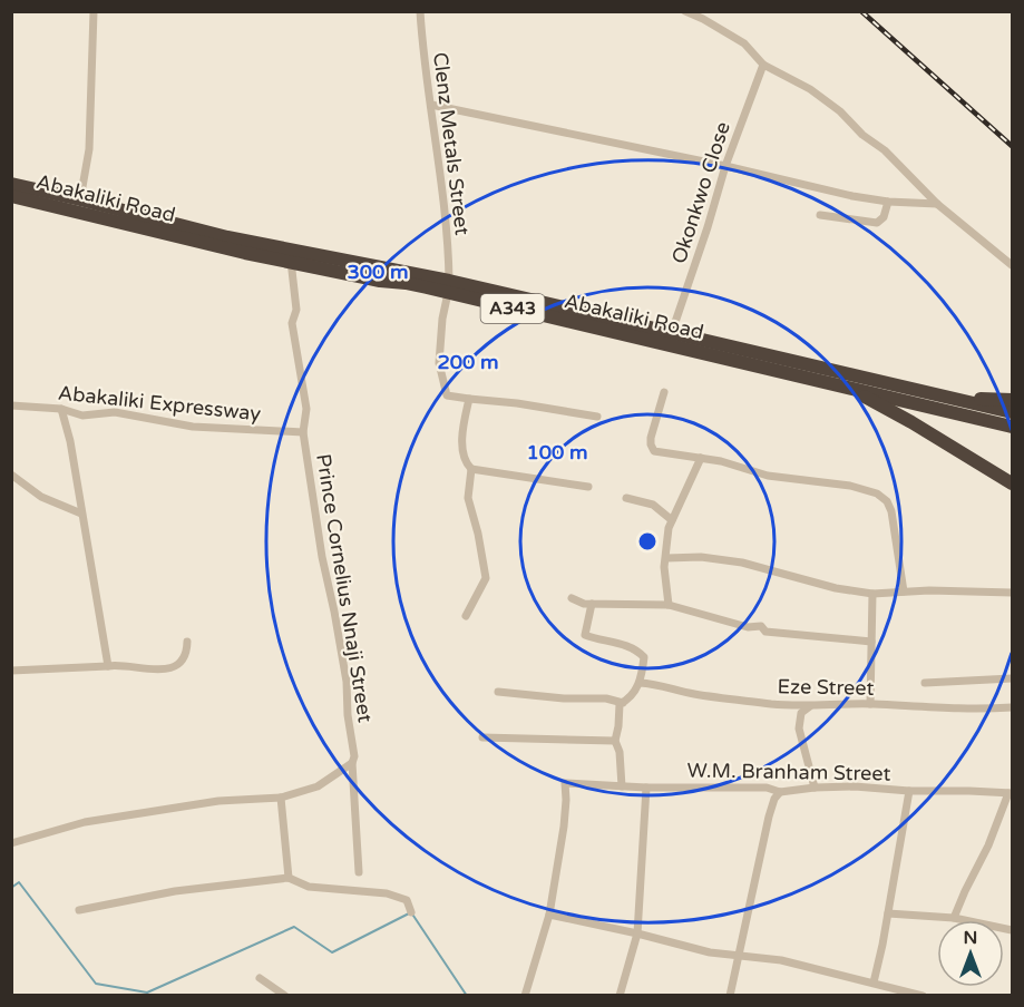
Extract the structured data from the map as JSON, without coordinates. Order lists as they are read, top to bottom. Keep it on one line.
{"streets":{"highway":["Abakaliki Road","A343"],"street":["Clenz Metals Street","Okonkwo Close","Abakaliki Expressway","Prince Cornelius Nnaji Street","Eze Street","W.M. Branham Street"]},"crossings":[["Clenz Metals Street","Abakaliki Road"],["Okonkwo Close","Abakaliki Road"],["Abakaliki Road","Prince Cornelius Nnaji Street"],["Abakaliki Expressway","Prince Cornelius Nnaji Street"]],"north":"top","rings":["300 m","200 m","100 m"]}
